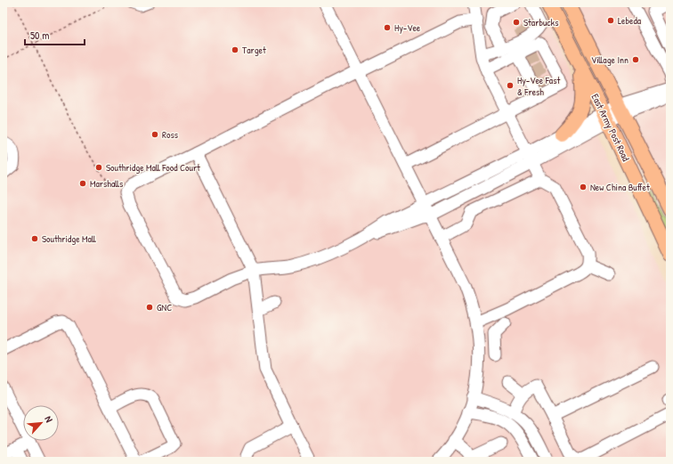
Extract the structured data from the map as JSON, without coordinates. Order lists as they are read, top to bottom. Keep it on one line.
{"streets":{"main road":["East Army Post Road"]},"places":["Lebeda","Starbucks","Hy-Vee","Target","Village Inn","Hy-Vee Fast & Fresh","Ross","Southridge Mall Food Court","Marshalls","New China Buffet","Southridge Mall","GNC"],"scale_bar":"50 m","north":"top right"}
